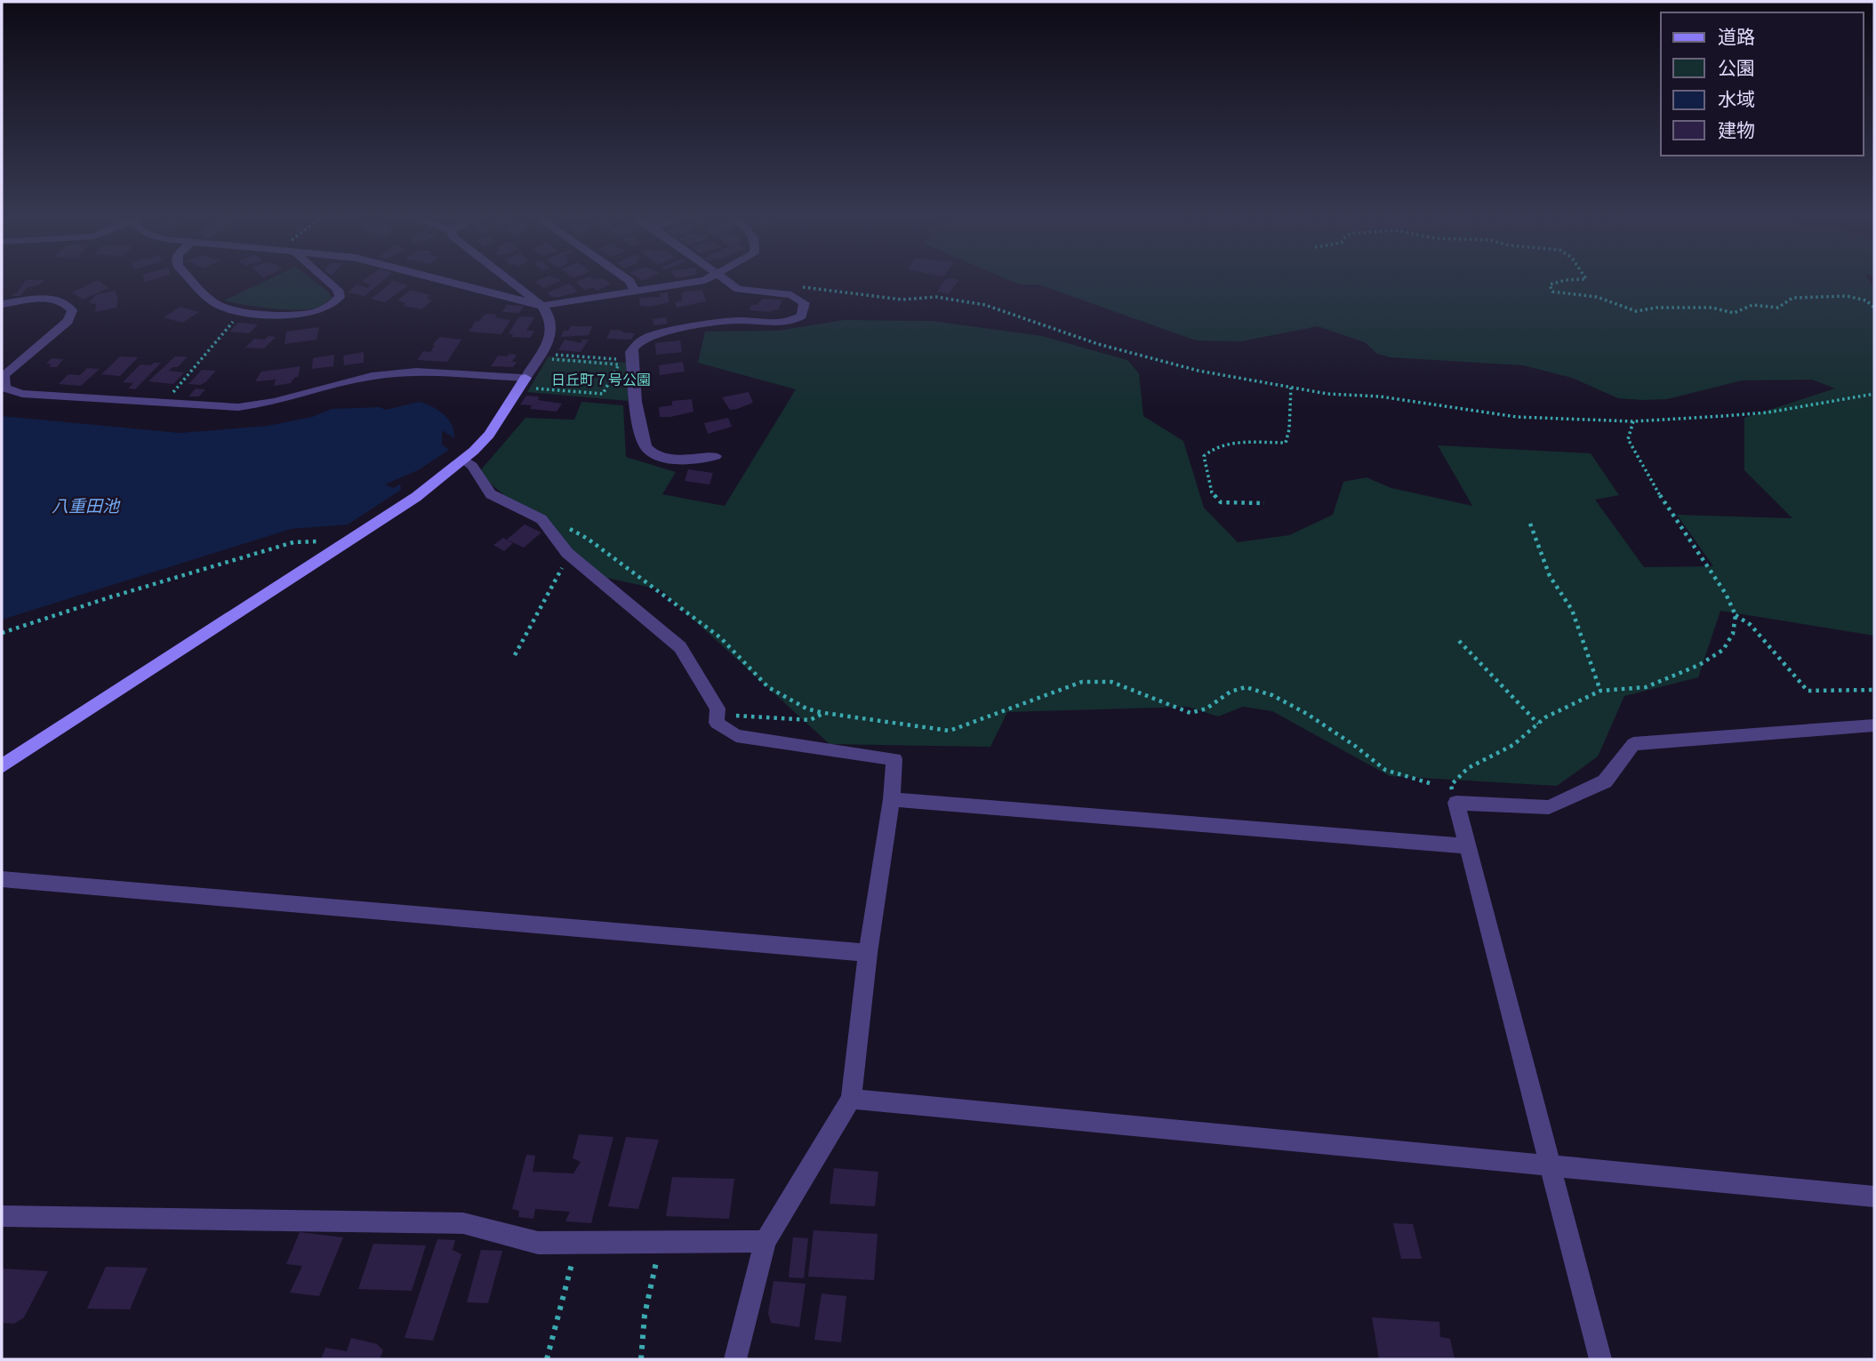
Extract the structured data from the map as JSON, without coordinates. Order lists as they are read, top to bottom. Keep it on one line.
{"water":["八重田池"],"parks":["日丘町７号公園"],"legend":["道路","公園","水域","建物"]}
